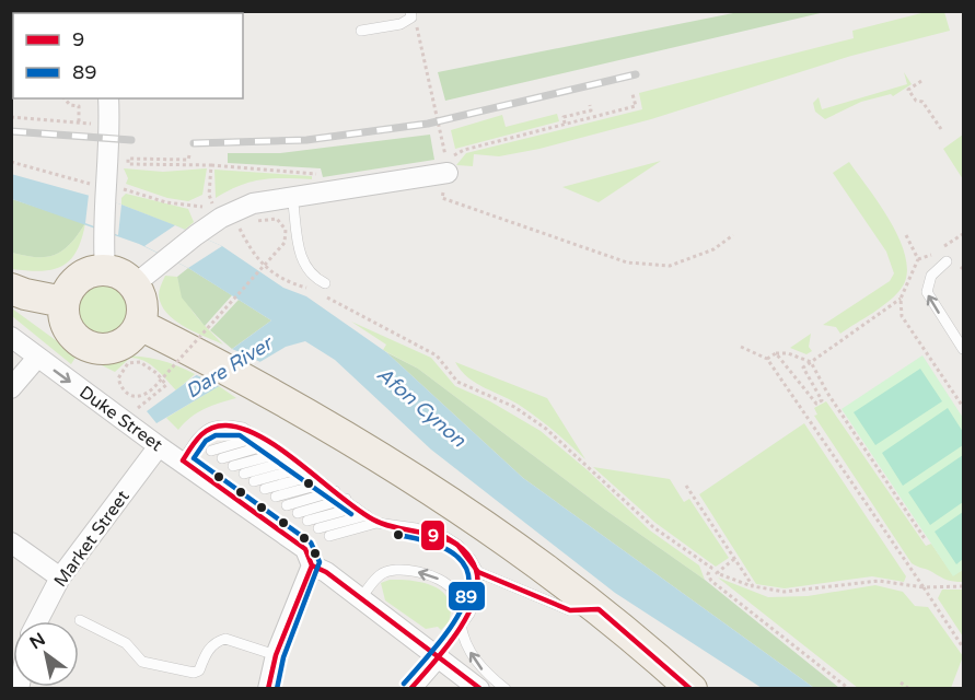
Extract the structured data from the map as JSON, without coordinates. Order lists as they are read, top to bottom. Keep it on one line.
{"streets":{"street":["Duke Street","Market Street"]},"crossings":[["Duke Street","Market Street"]],"water":["Dare River","Afon Cynon"],"lines":["transit line 9","transit line 89"],"legend":["9","89"],"north":"top left"}
